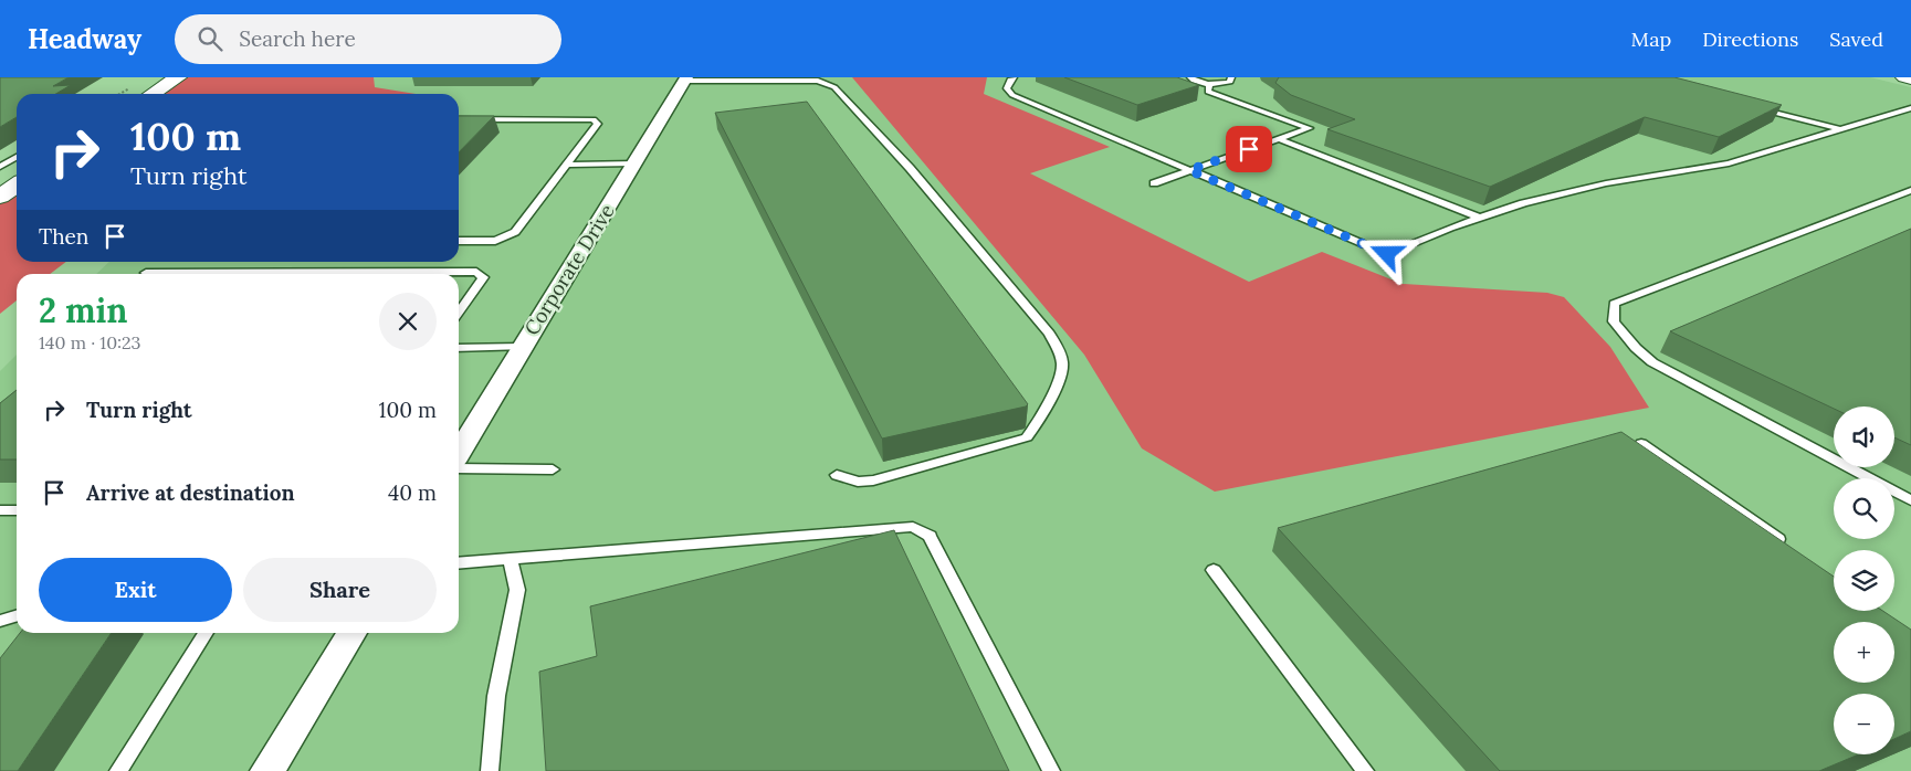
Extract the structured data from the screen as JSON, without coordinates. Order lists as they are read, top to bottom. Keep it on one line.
{"streets":{"street":["Corporate Drive"]},"page":{"header":"Headway","search":"Search here","nav":["Map","Directions","Saved"],"turn":["100 m","Turn right"],"then":"Then","heading":["2 min","140 m · 10:23"],"list":[{"name":"Turn right","value":"100 m"},{"name":"Arrive at destination","value":"40 m"}],"map_buttons":["+","−"],"buttons":["Exit","Share"]}}
